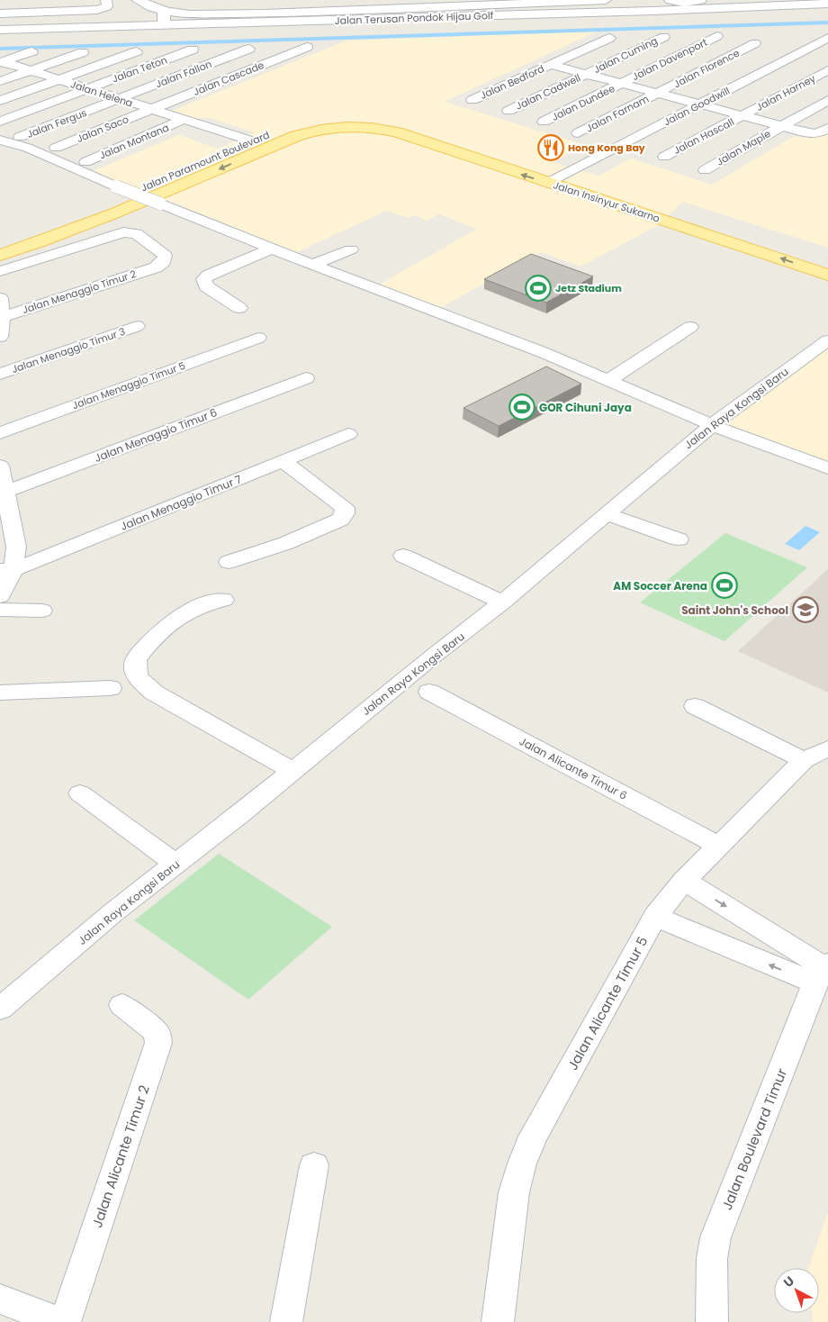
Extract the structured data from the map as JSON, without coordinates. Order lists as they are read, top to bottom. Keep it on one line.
{"streets":{"main road":["Jalan Terusan Pondok Hijau Golf","Jalan Paramount Boulevard","Jalan Insinyur Sukarno"],"street":["Jalan Cuming","Jalan Davenport","Jalan Florence","Jalan Teton","Jalan Fallon","Jalan Cascade","Jalan Bedford","Jalan Cadwell","Jalan Harney","Jalan Helena","Jalan Dundee","Jalan Goodwill","Jalan Farnam","Jalan Fergus","Jalan Saco","Jalan Hascall","Jalan Montana","Jalan Maple","Jalan Menaggio Timur 2","Jalan Menaggio Timur 3","Jalan Menaggio Timur 5","Jalan Raya Kongsi Baru","Jalan Menaggio Timur 6","Jalan Menaggio Timur 7","Jalan Alicante Timur 6","Jalan Alicante Timur 5","Jalan Boulevard Timur","Jalan Alicante Timur 2"]},"crossings":[["Jalan Cuming","Jalan Cadwell"],["Jalan Davenport","Jalan Dundee"],["Jalan Florence","Jalan Farnam"],["Jalan Teton","Jalan Helena"],["Jalan Fallon","Jalan Helena"],["Jalan Fallon","Jalan Fergus"],["Jalan Cascade","Jalan Helena"],["Jalan Cascade","Jalan Saco"],["Jalan Harney","Jalan Hascall"],["Jalan Helena","Jalan Fergus"],["Jalan Helena","Jalan Saco"],["Jalan Helena","Jalan Montana"],["Jalan Helena","Jalan Paramount Boulevard"],["Jalan Goodwill","Jalan Insinyur Sukarno"],["Jalan Paramount Boulevard","Jalan Insinyur Sukarno"],["Jalan Alicante Timur 6","Jalan Alicante Timur 5"]],"places":{"restaurant":["Hong Kong Bay"],"sports":["Jetz Stadium","GOR Cihuni Jaya","AM Soccer Arena"],"school or university":["Saint John's School"]},"north":"top left"}
